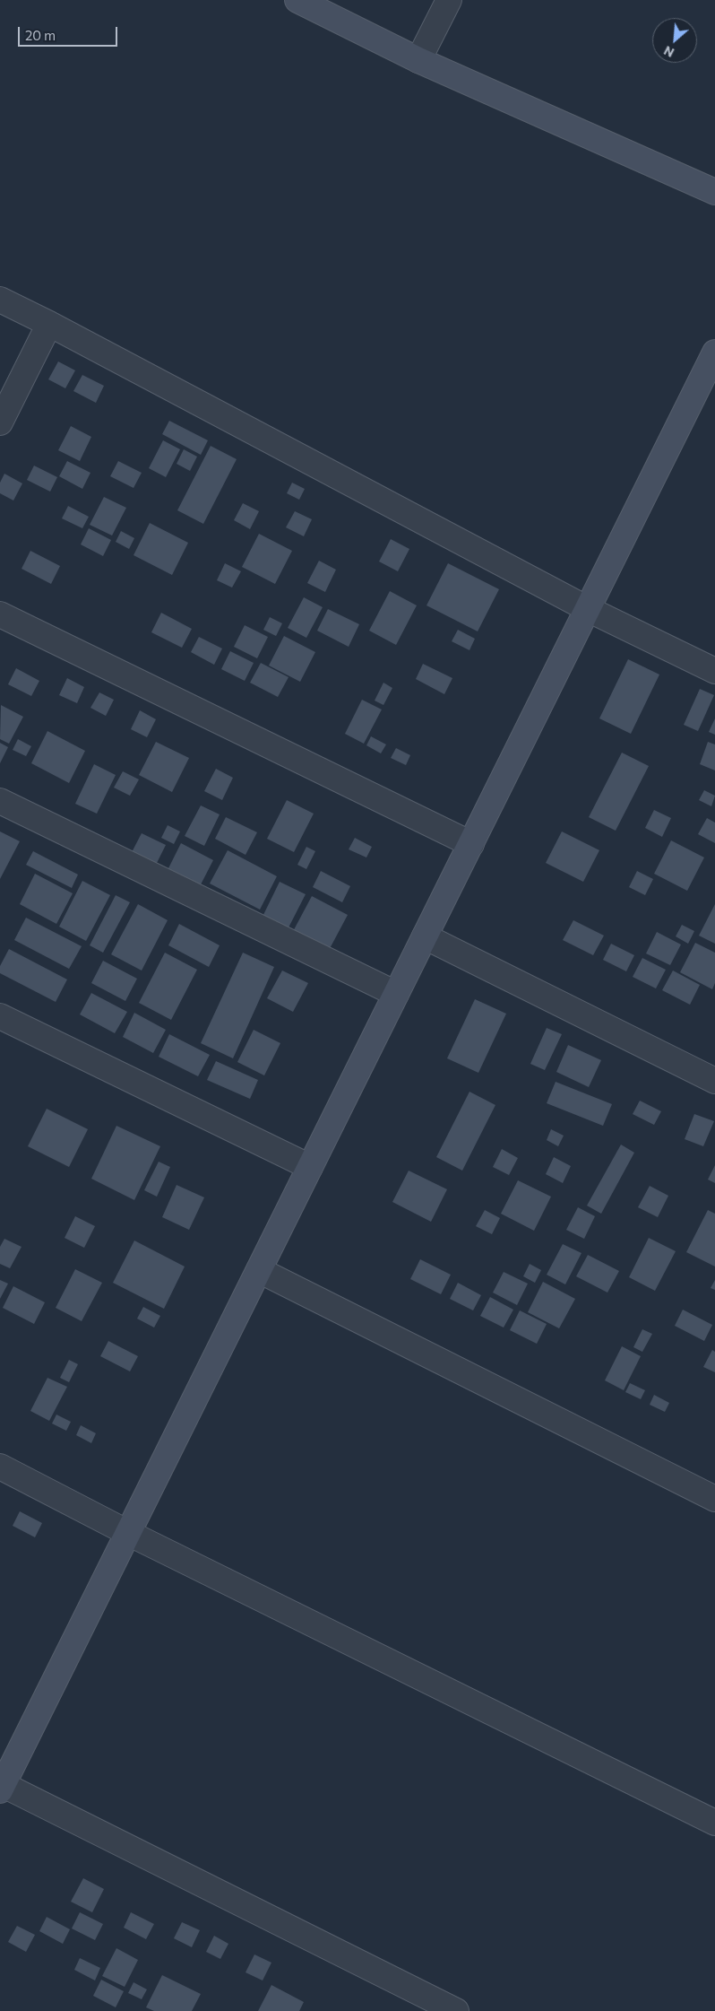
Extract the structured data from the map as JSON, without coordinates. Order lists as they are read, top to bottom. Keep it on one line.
{"scale_bar":"20 m","north":"bottom left"}
